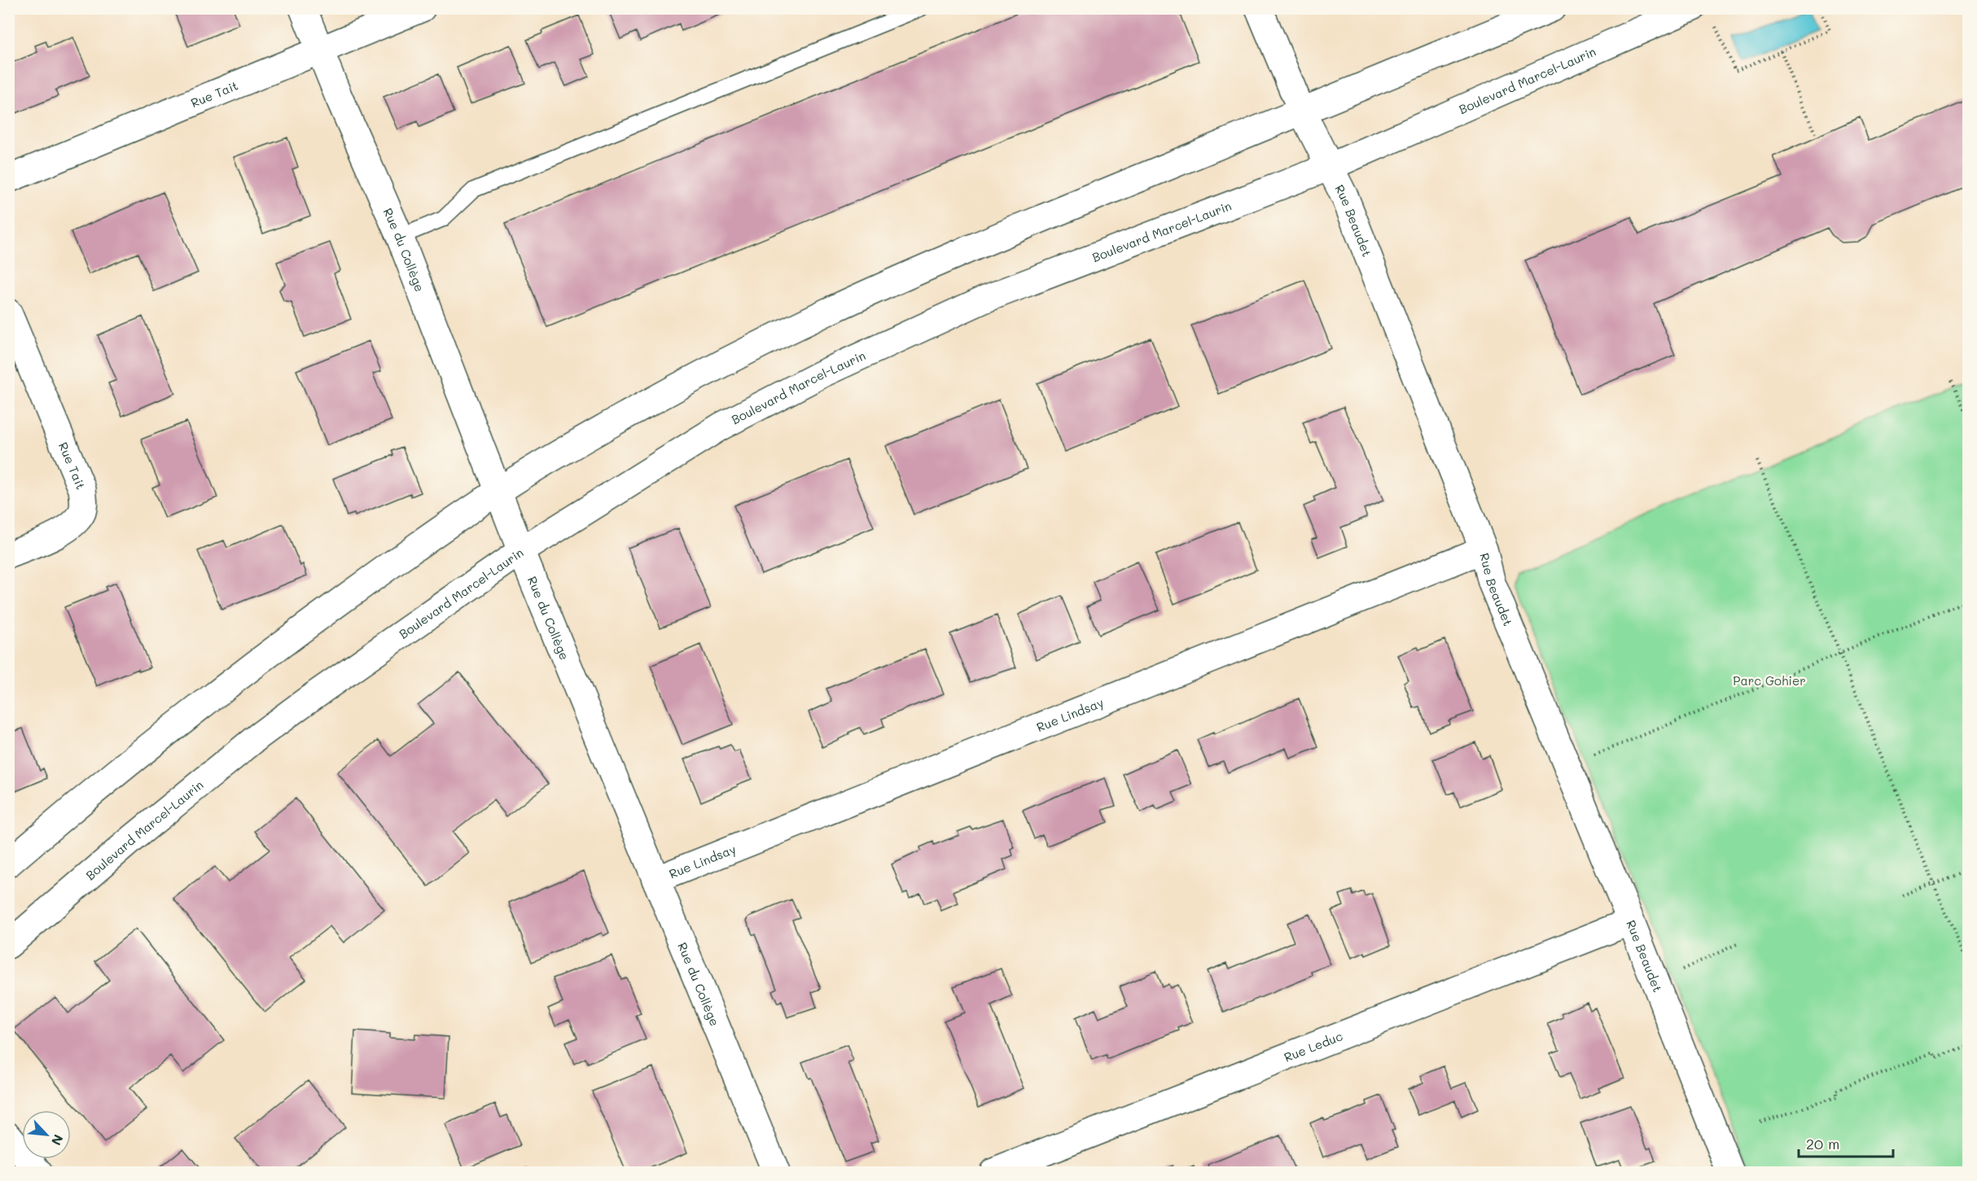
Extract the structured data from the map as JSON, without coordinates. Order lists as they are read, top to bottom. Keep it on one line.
{"streets":{"street":["Boulevard Marcel-Laurin","Rue Tait","Rue Beaudet","Rue du Collège","Rue Lindsay","Rue Leduc"]},"crossings":[["Boulevard Marcel-Laurin","Rue Beaudet"],["Boulevard Marcel-Laurin","Rue du Collège"],["Rue Tait","Rue du Collège"],["Rue Beaudet","Rue Lindsay"],["Rue Beaudet","Rue Leduc"],["Rue du Collège","Rue Lindsay"]],"parks":["Parc Gohier"],"scale_bar":"20 m","north":"bottom right"}
